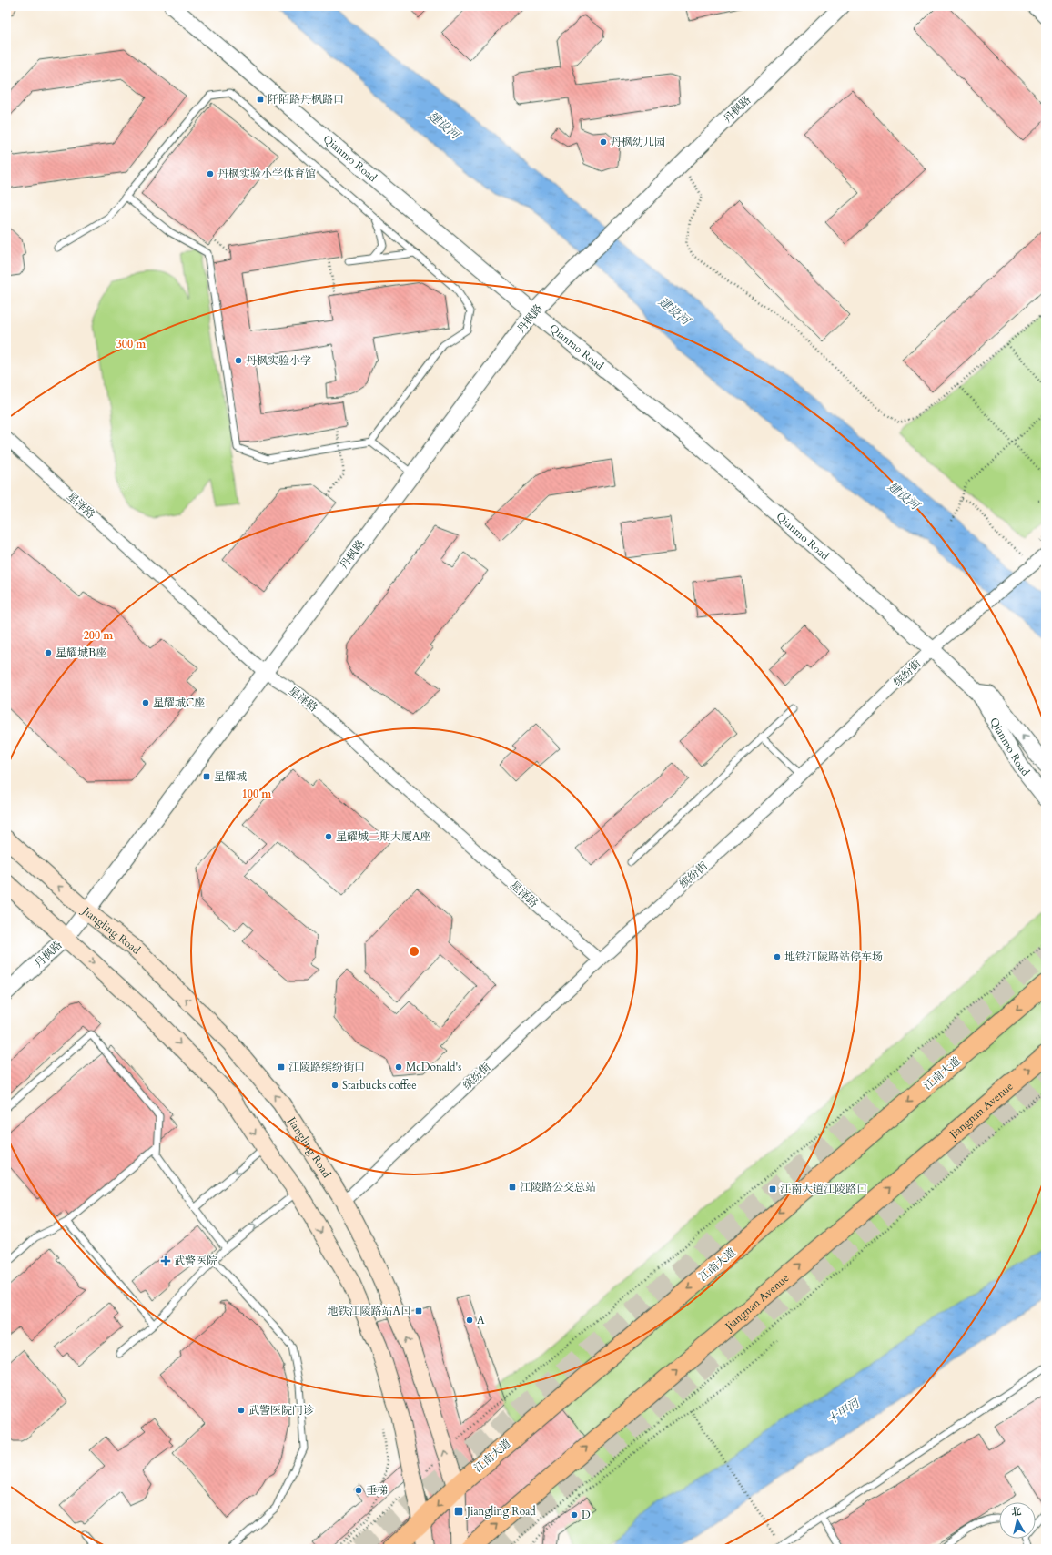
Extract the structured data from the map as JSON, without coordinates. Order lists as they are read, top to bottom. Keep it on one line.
{"streets":{"main road":["Jiangling Road","江南大道","Jiangnan Avenue"],"street":["丹枫路","Qianmo Road","星泽路","缤纷街"]},"crossings":[["丹枫路","Qianmo Road"],["丹枫路","星泽路"],["丹枫路","Jiangling Road"],["Qianmo Road","缤纷街"],["星泽路","缤纷街"],["缤纷街","Jiangling Road"],["Jiangling Road","江南大道"]],"one_way":["江南大道","Jiangnan Avenue"],"water":["建设河","十甲河"],"places":{"transit":["阡陌路丹枫路口","星耀城","江陵路缤纷街口","江陵路公交总站","江南大道江陵路口","地铁江陵路站A口","Jiangling Road"],"other":["丹枫幼儿园","丹枫实验小学体育馆","丹枫实验小学","星耀城B座","星耀城C座","星耀城二期大厦A座","地铁江陵路站停车场","McDonald's","Starbucks coffee","A","武警医院门诊","垂梯","D"],"health":["武警医院"]},"north":"top","rings":["300 m","200 m","100 m"]}
